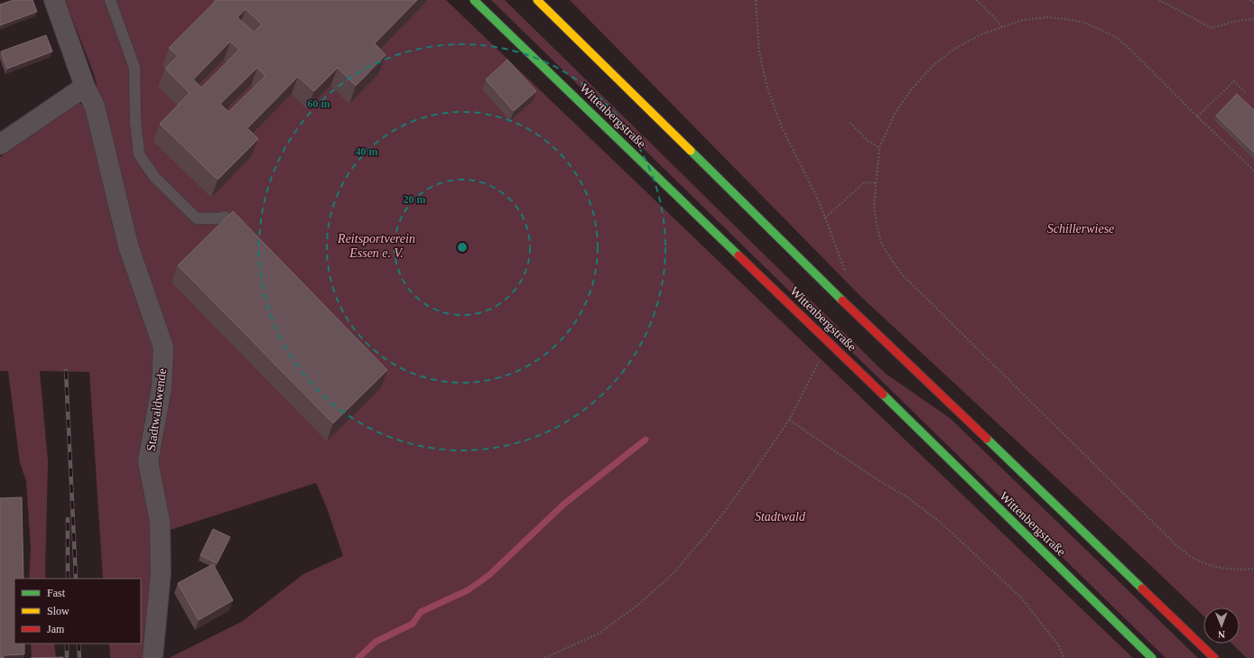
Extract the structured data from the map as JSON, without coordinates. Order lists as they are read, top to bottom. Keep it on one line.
{"streets":{"main road":["Wittenbergstraße"],"street":["Stadtwaldwende"]},"parks":["Schillerwiese","Reitsportverein Essen e. V.","Stadtwald"],"legend":["Fast","Slow","Jam"],"north":"bottom","rings":["60 m","40 m","20 m"]}
